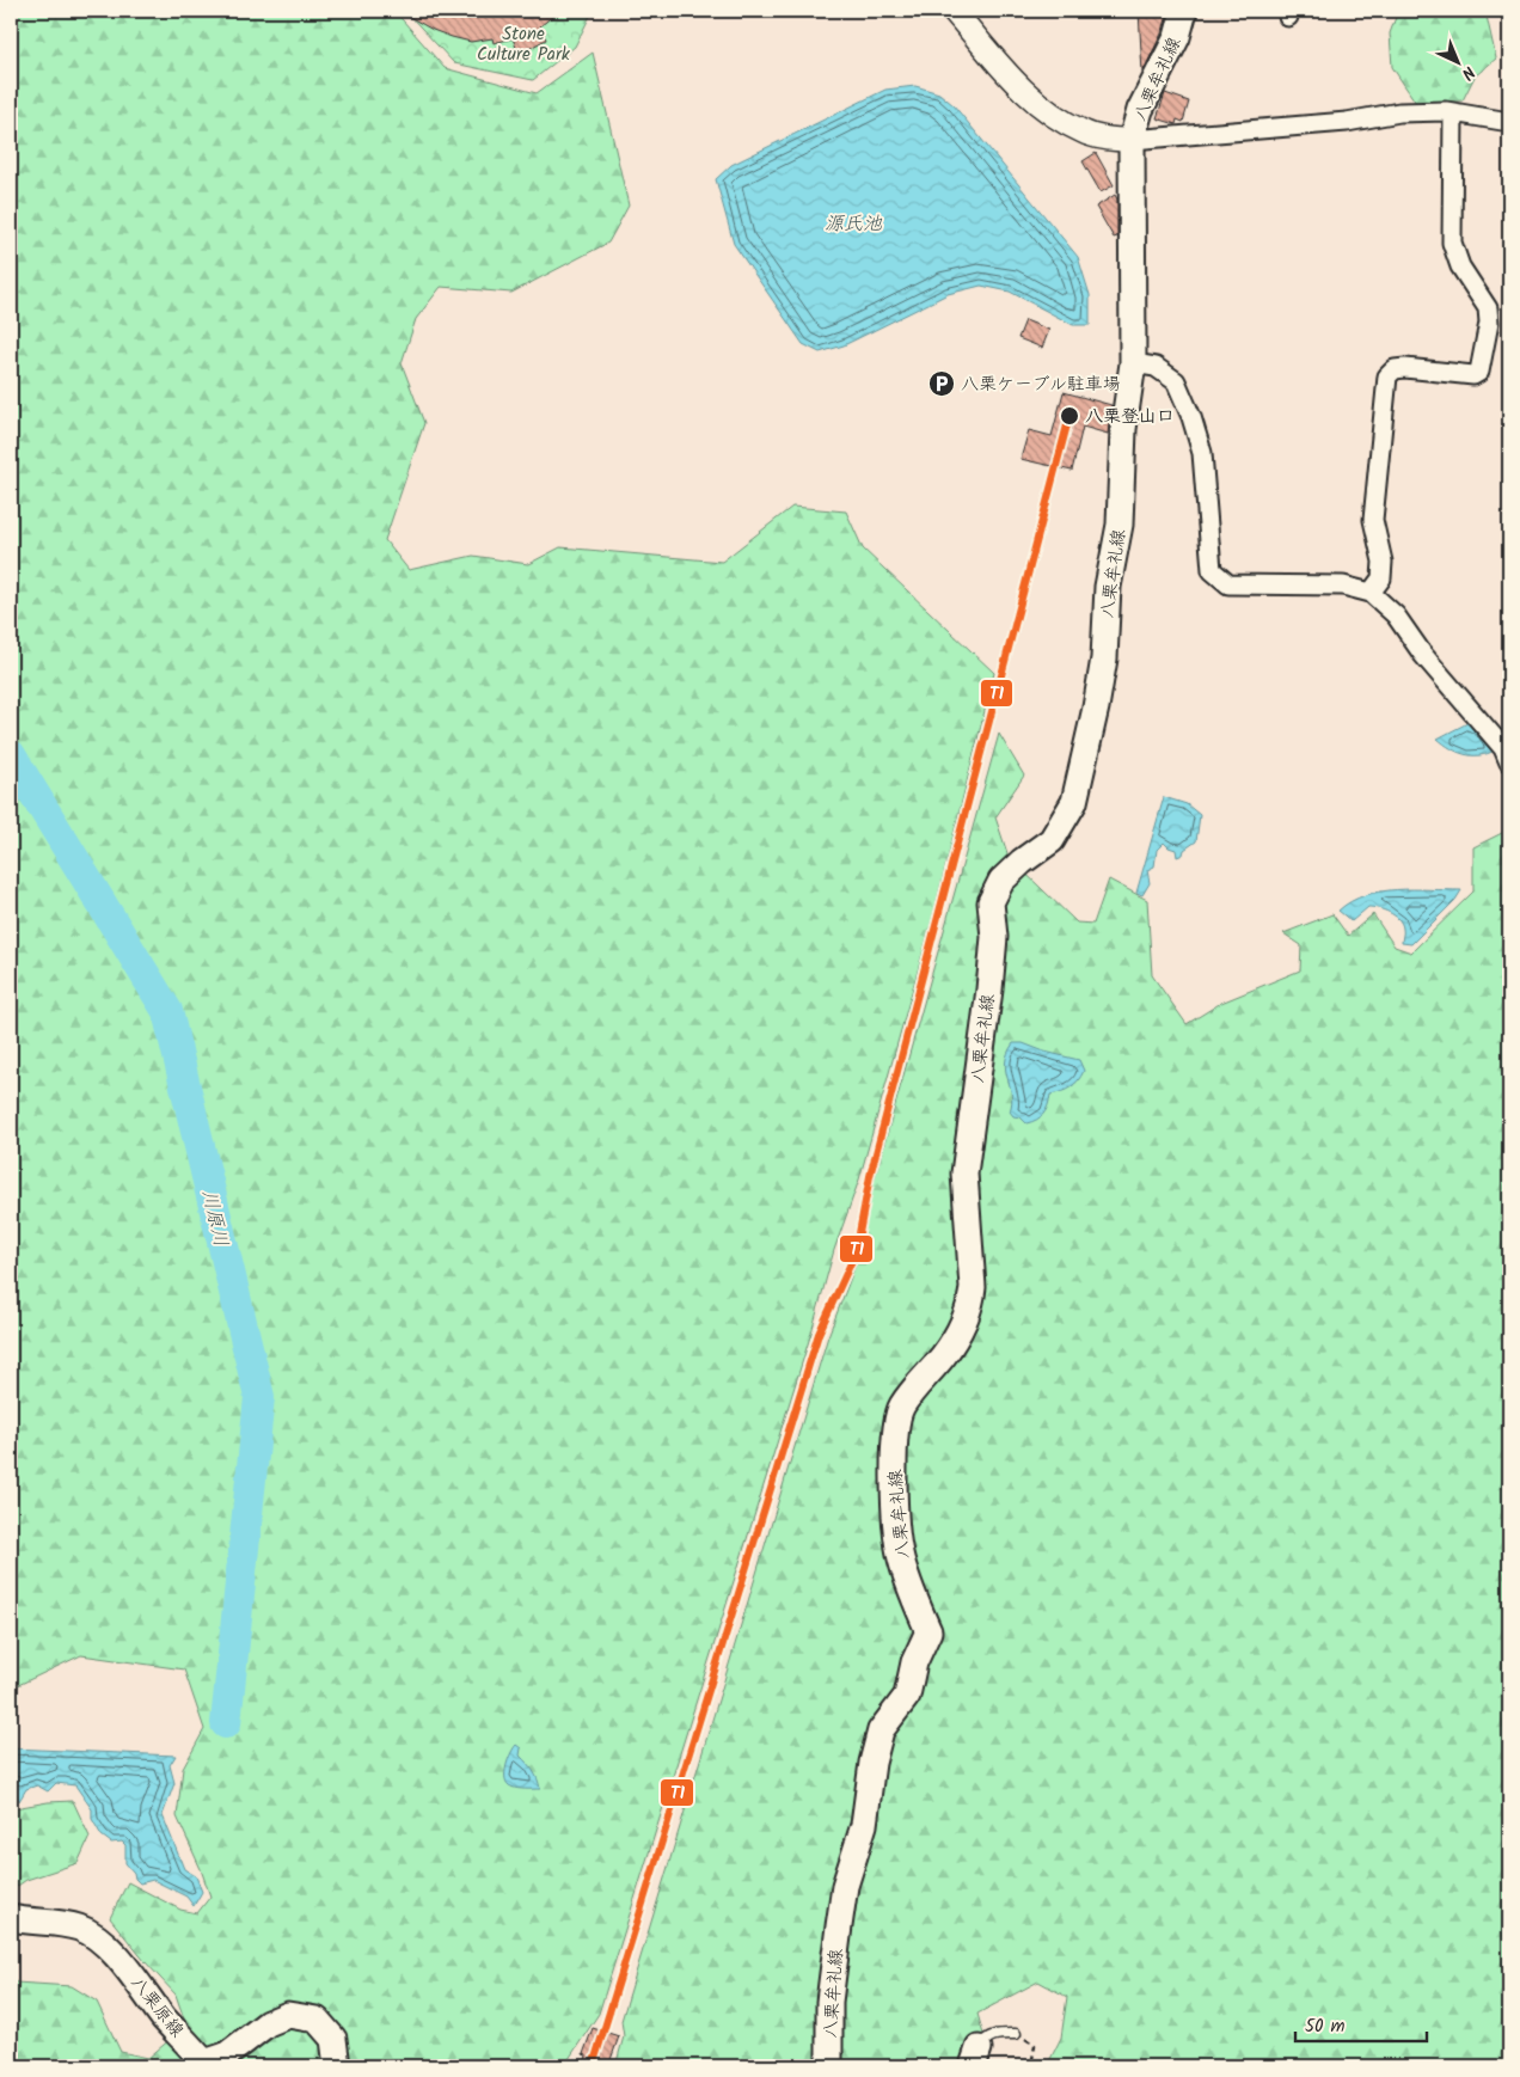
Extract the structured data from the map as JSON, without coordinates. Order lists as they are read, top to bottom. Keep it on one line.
{"streets":{"main road":["八栗牟礼線","八栗原線"]},"water":["源氏池","川原川"],"parks":["Stone Culture Park"],"places":{"parking":["八栗ケーブル駐車場"],"other":["八栗登山口"]},"lines":["transit line T1"],"scale_bar":"50 m","north":"bottom right"}
